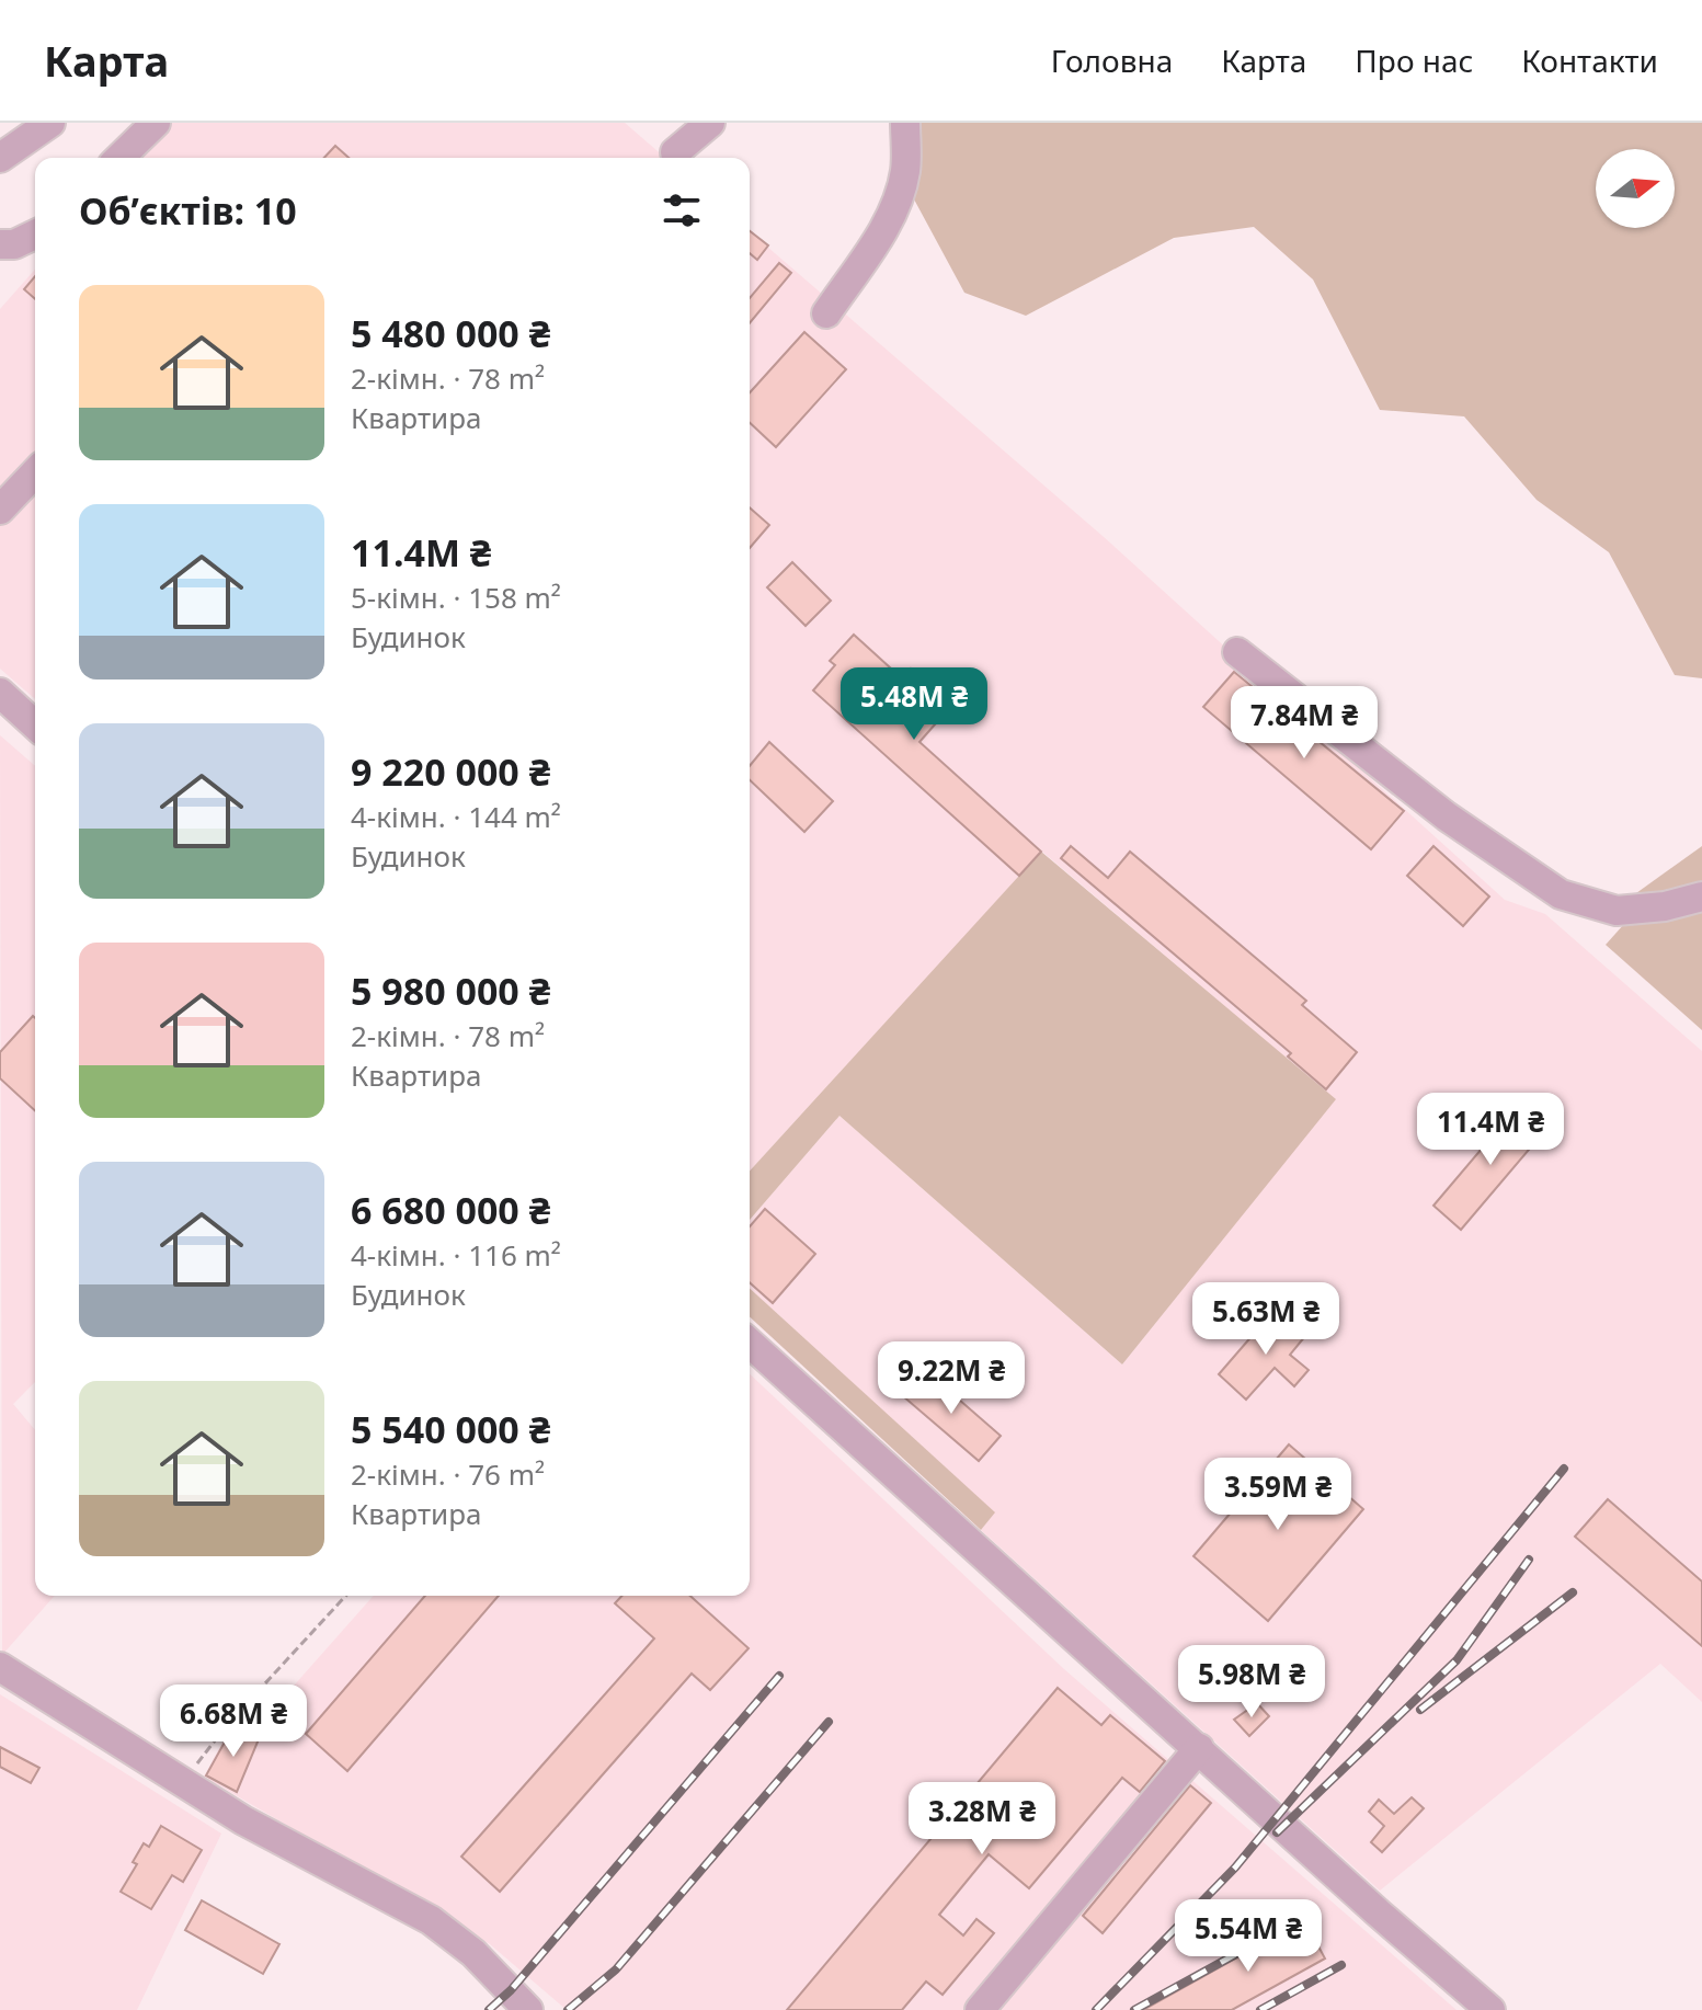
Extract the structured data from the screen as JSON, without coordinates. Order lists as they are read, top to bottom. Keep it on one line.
{"north":"right","page":{"header":"Карта","nav":["Головна","Карта","Про нас","Контакти"],"heading":"Об’єктів: 10","list":[{"name":"5 480 000 ₴","note":"2-кімн. · 78 m² · Квартира"},{"name":"11.4M ₴","note":"5-кімн. · 158 m² · Будинок"},{"name":"9 220 000 ₴","note":"4-кімн. · 144 m² · Будинок"},{"name":"5 980 000 ₴","note":"2-кімн. · 78 m² · Квартира"},{"name":"6 680 000 ₴","note":"4-кімн. · 116 m² · Будинок"},{"name":"5 540 000 ₴","note":"2-кімн. · 76 m² · Квартира"}],"price":["5.48M ₴","7.84M ₴","11.4M ₴","5.63M ₴","9.22M ₴","3.59M ₴","5.98M ₴","6.68M ₴","3.28M ₴","5.54M ₴"]}}
